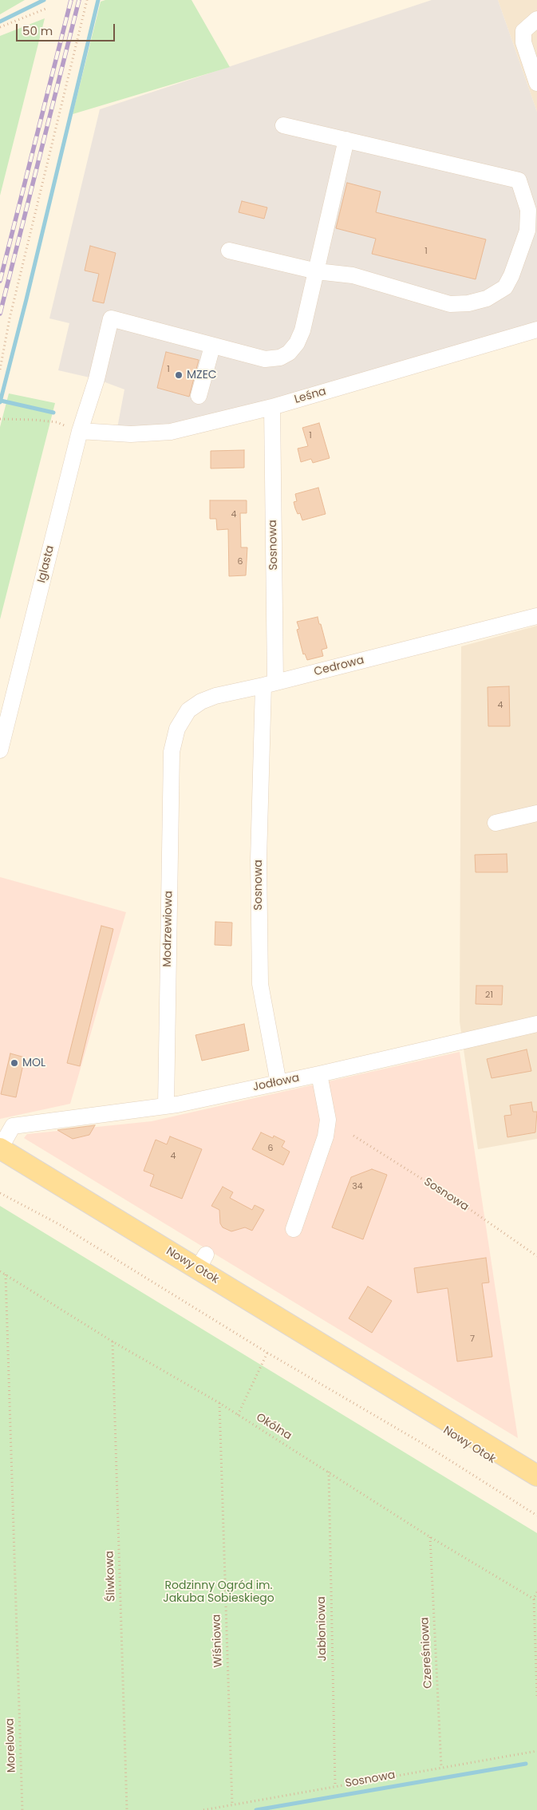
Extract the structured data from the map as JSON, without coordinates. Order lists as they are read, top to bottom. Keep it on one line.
{"streets":{"main road":["Nowy Otok"],"street":["Leśna","Sosnowa","Iglasta","Cedrowa","Modrzewiowa","Jodłowa"],"path":["Okólna","Śliwkowa","Jabłoniowa","Wiśniowa","Czereśniowa","Morelowa"]},"crossings":[["Leśna","Sosnowa"],["Leśna","Iglasta"],["Sosnowa","Cedrowa"],["Sosnowa","Jodłowa"],["Sosnowa","Jabłoniowa"],["Sosnowa","Wiśniowa"],["Sosnowa","Czereśniowa"],["Cedrowa","Modrzewiowa"],["Modrzewiowa","Jodłowa"],["Jodłowa","Nowy Otok"],["Okólna","Śliwkowa"],["Okólna","Jabłoniowa"],["Okólna","Wiśniowa"],["Okólna","Czereśniowa"],["Okólna","Morelowa"]],"parks":["Rodzinny Ogród im. Jakuba Sobieskiego"],"places":["MZEC","MOL"],"house_numbers":["1","1","1","4","6","4","21","6","4","34","7"],"scale_bar":"50 m"}
